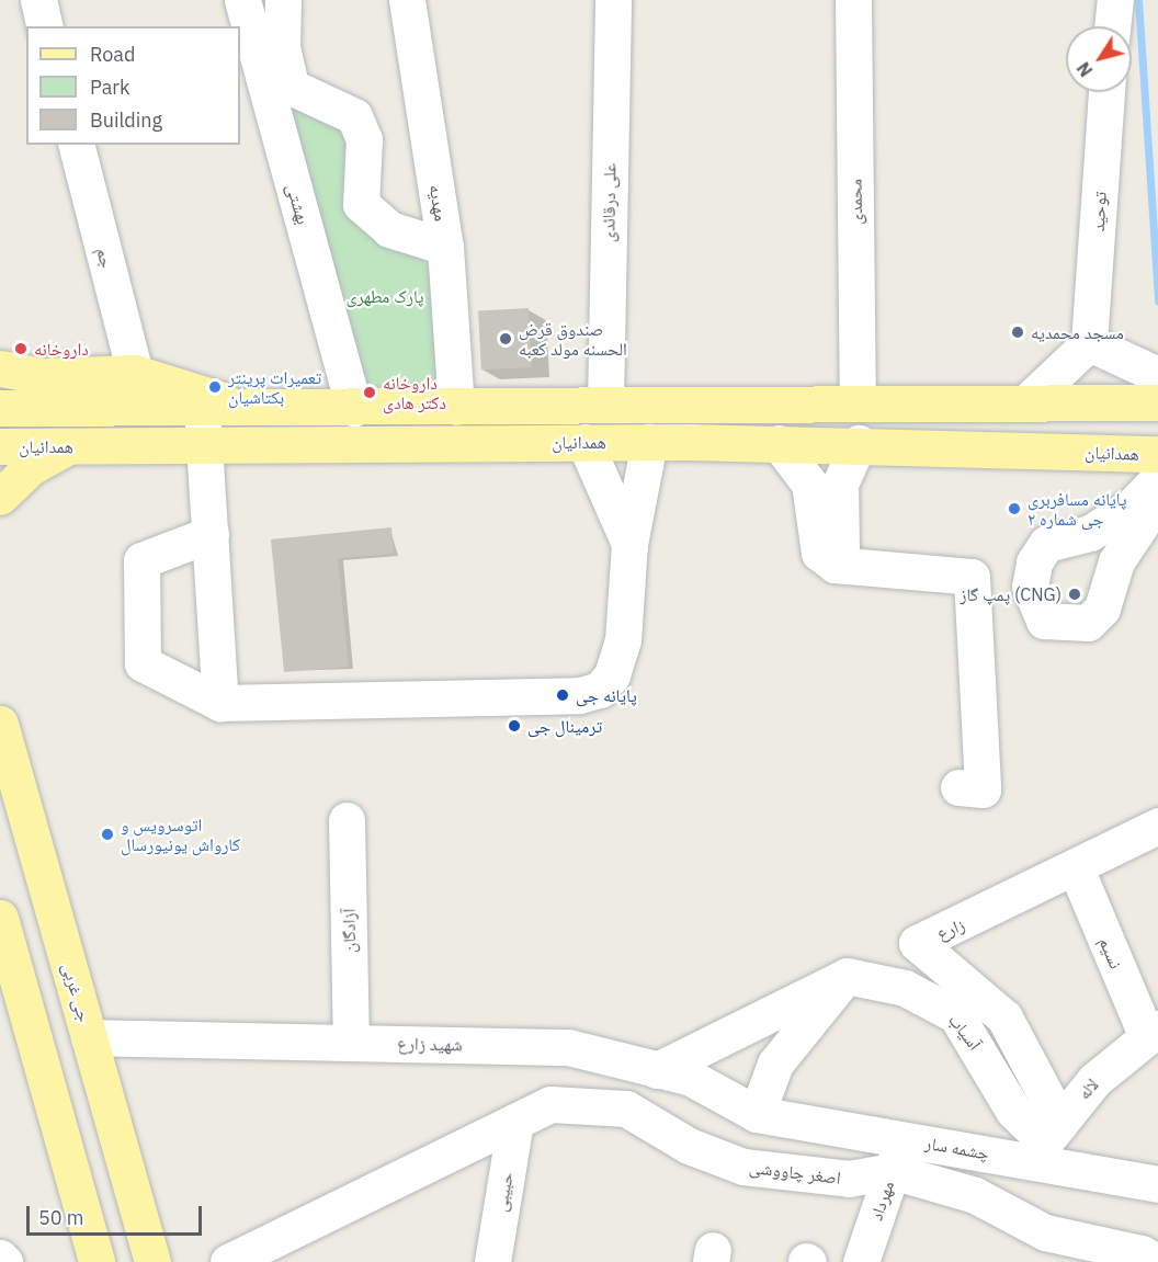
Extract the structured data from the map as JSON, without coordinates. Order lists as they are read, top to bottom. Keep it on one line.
{"streets":{"main road":["همدانیان","جی غربی"],"street":["محمدی","مهدیه","علی درقائدی","بهشتی","توحید","جم","زارع","آزادگان","نسیم","آسیاب","شهید زارع","لاله","چشمه سار","اصغر چاووشی","حبیبی","مهرداد"]},"crossings":[["محمدی","همدانیان"],["مهدیه","همدانیان"],["علی درقائدی","همدانیان"],["بهشتی","همدانیان"],["زارع","نسیم"],["زارع","آسیاب"],["زارع","لاله"],["زارع","چشمه سار"],["آزادگان","شهید زارع"],["نسیم","لاله"],["جی غربی","شهید زارع"],["آسیاب","لاله"],["آسیاب","چشمه سار"],["شهید زارع","چشمه سار"],["لاله","چشمه سار"],["چشمه سار","اصغر چاووشی"],["چشمه سار","مهرداد"],["اصغر چاووشی","حبیبی"],["اصغر چاووشی","مهرداد"]],"parks":["پارک مطهری"],"places":["مسجد محمدیه","صندوق قرض الحسنه مولد کعبه","داروخانه","تعمیرات پرینتر بکتاشیان","داروخانه دکتر هادی","پایانه مسافربری جی شماره ۲","پمپ گاز (CNG)","پایانه جی","ترمینال جی","اتوسرویس و کارواش یونیورسال"],"legend":["Road","Park","Building"],"scale_bar":"50 m","north":"bottom left"}
